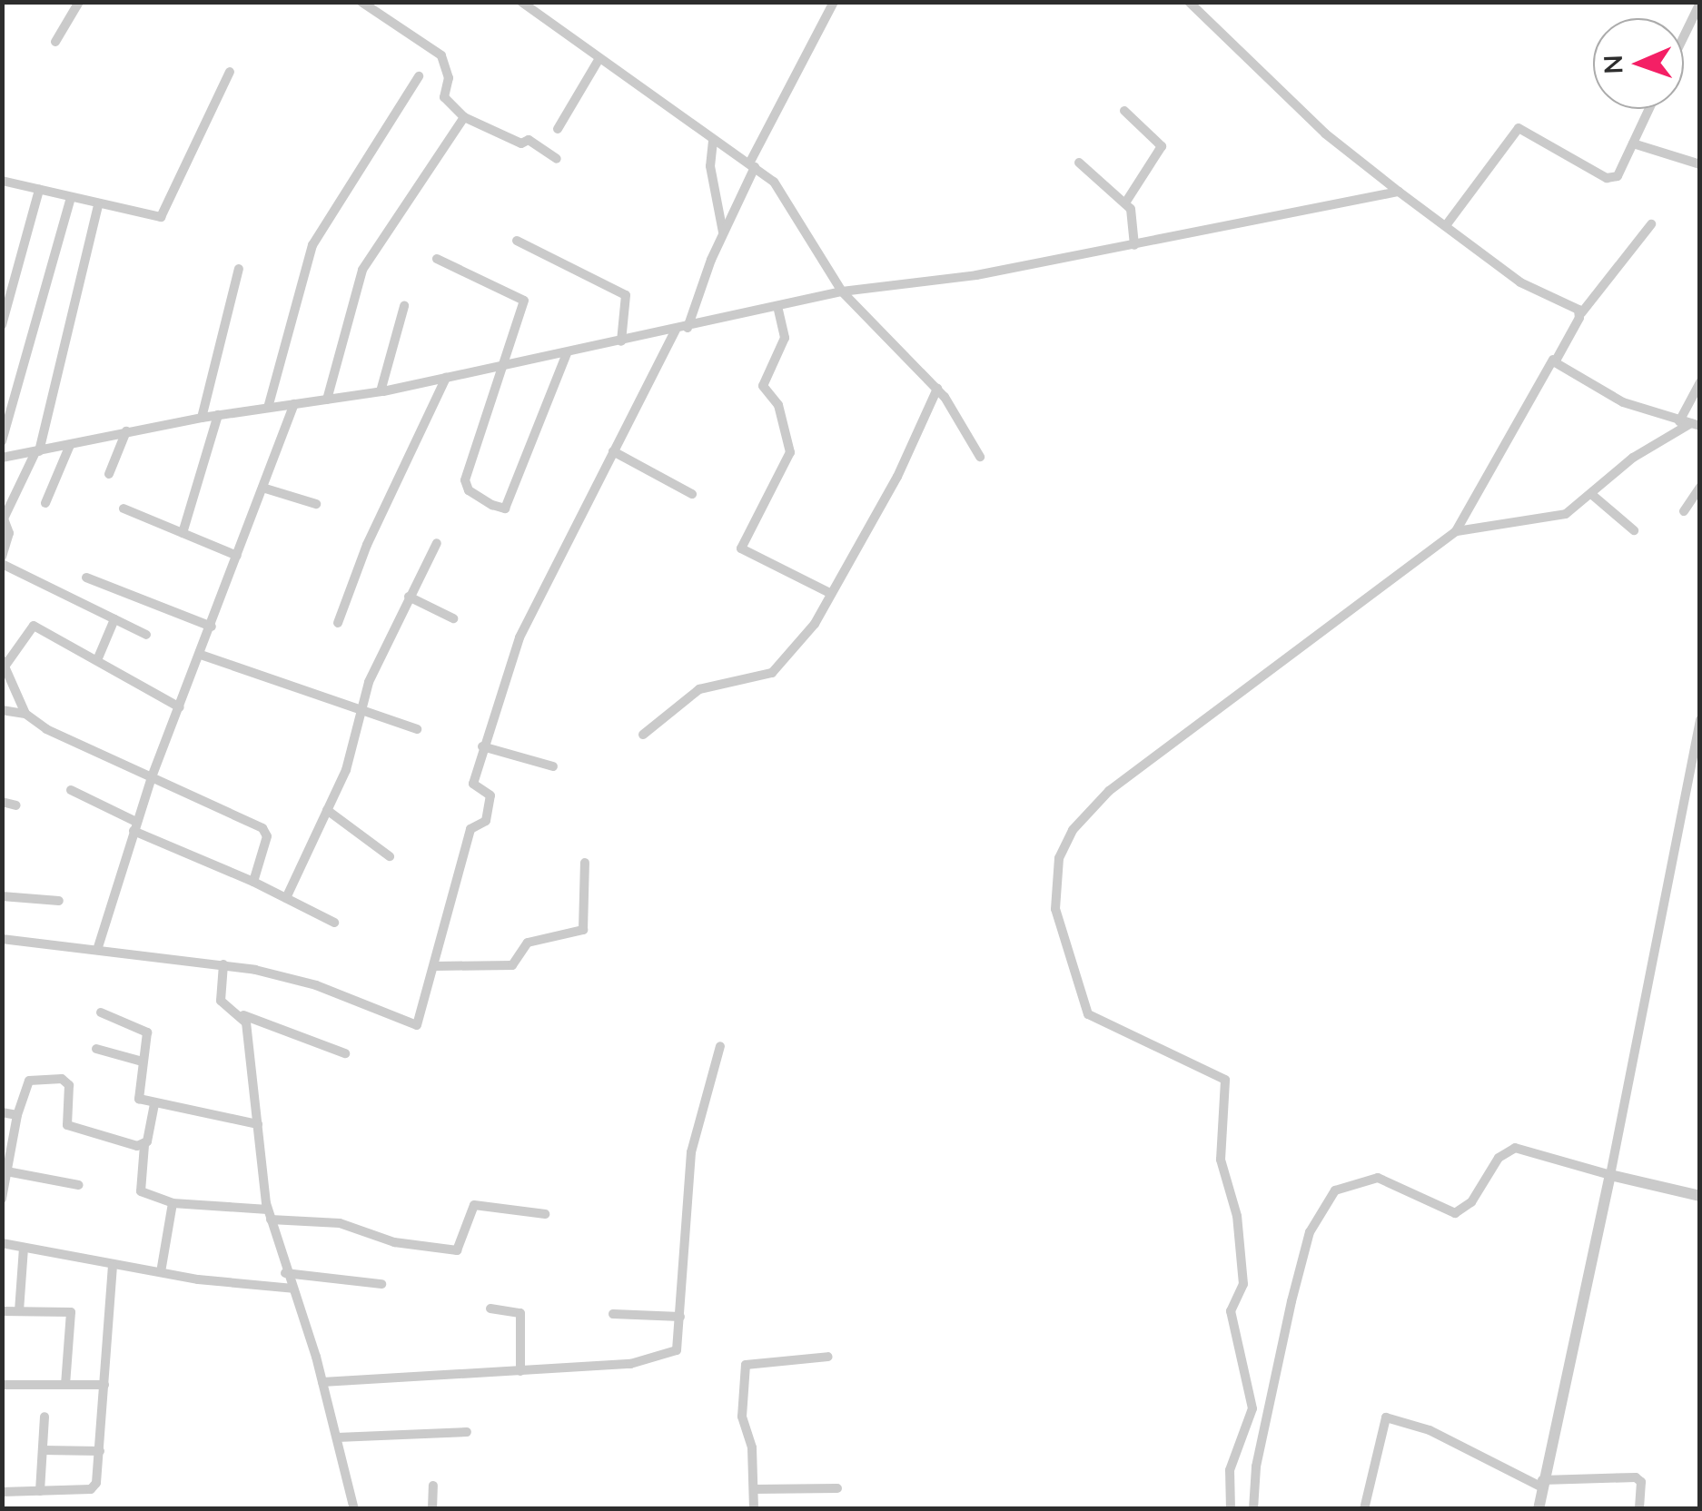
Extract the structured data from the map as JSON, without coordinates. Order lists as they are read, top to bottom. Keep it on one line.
{"north":"left"}
